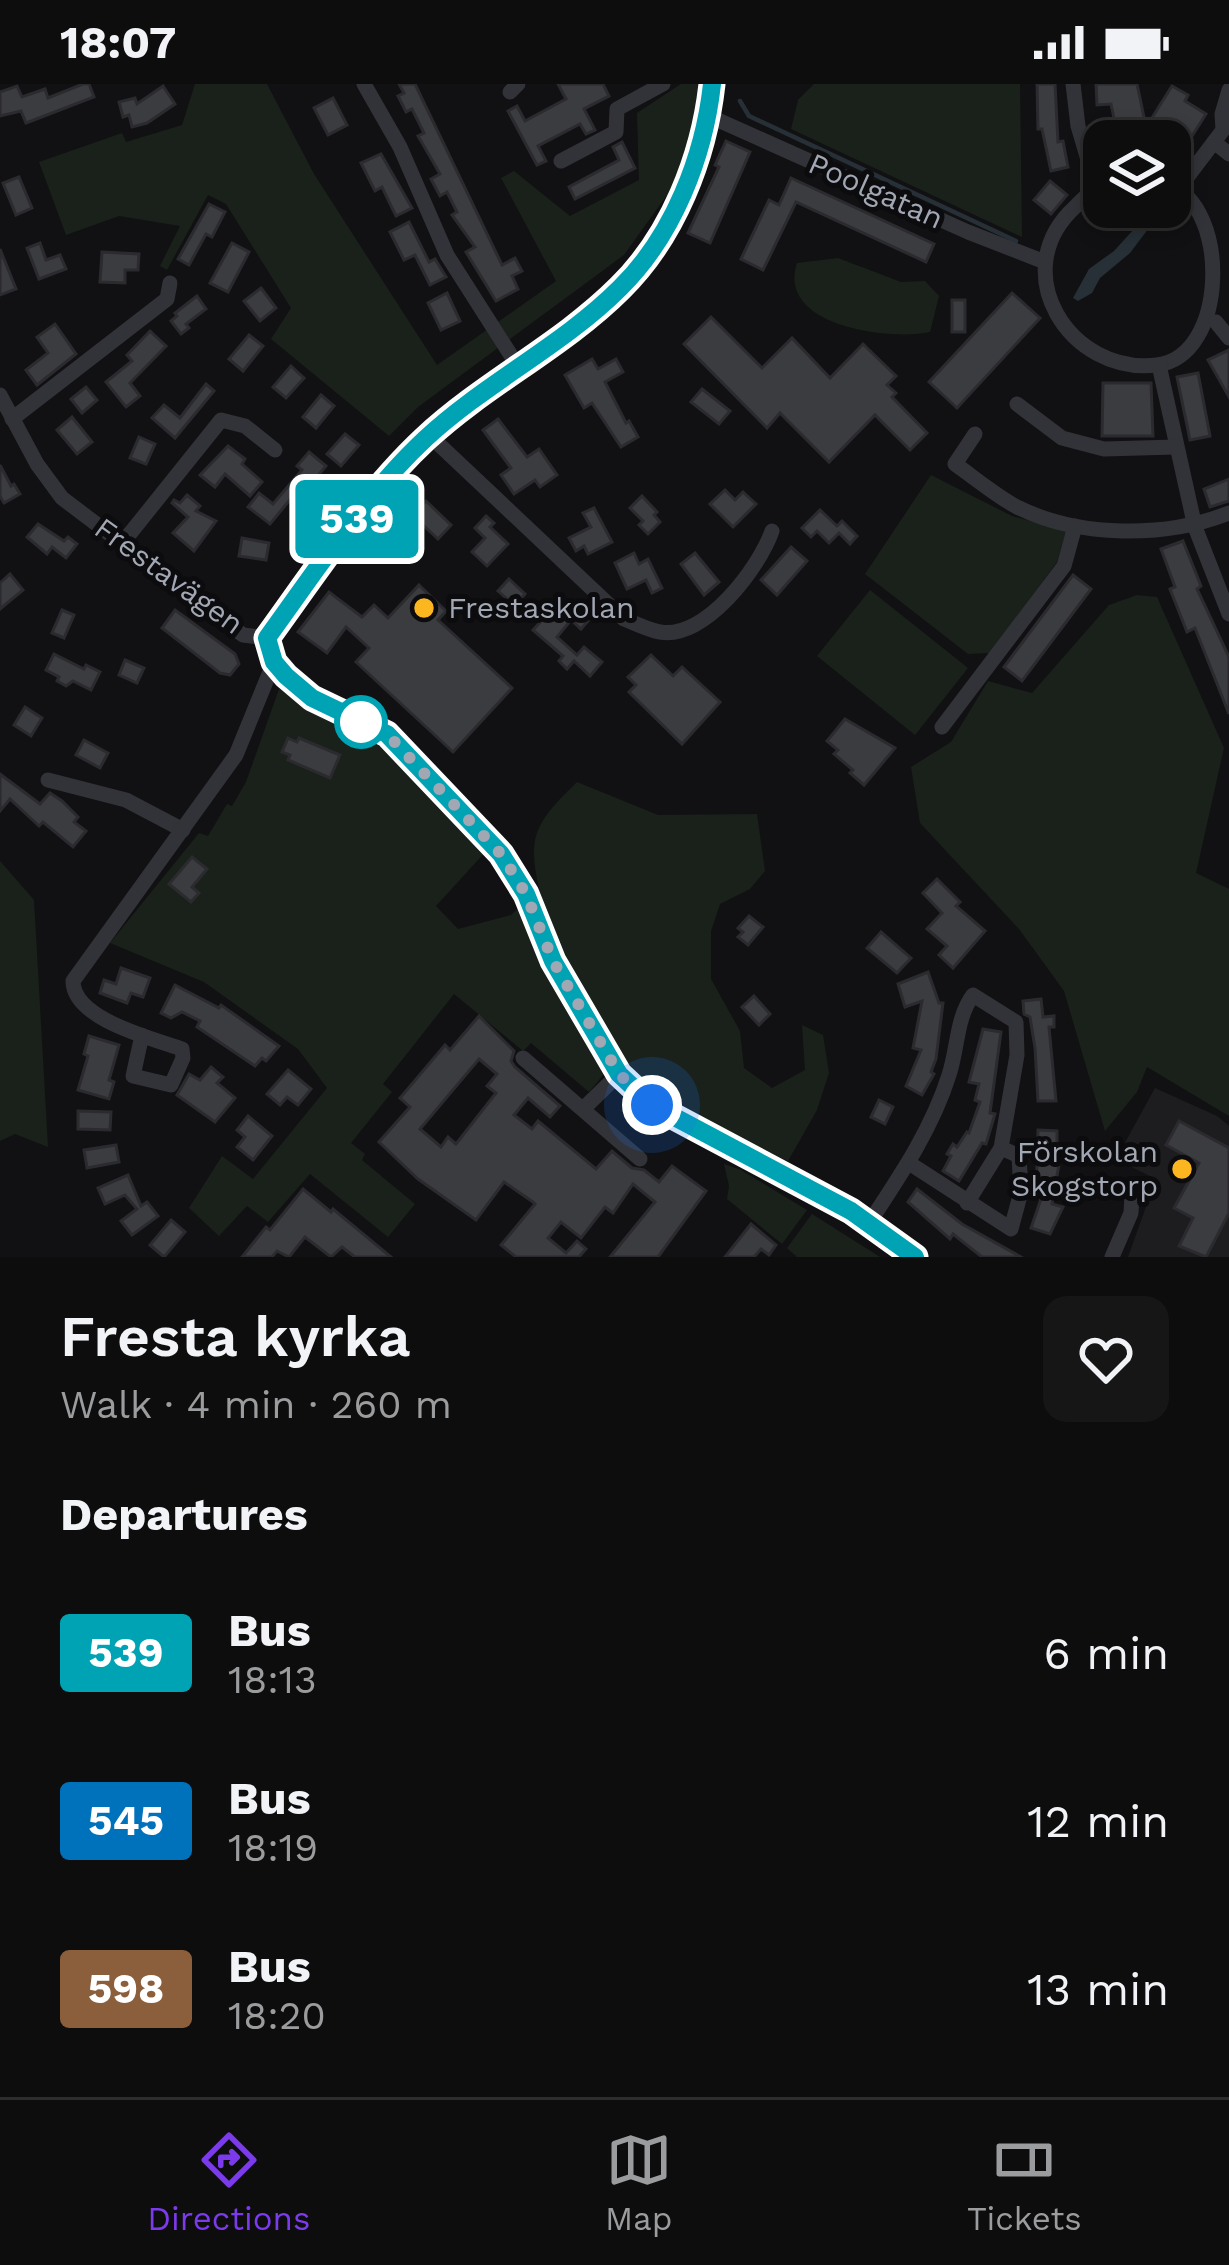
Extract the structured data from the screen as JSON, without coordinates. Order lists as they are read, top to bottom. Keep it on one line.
{"streets":{"street":["Poolgatan","Frestavägen"]},"places":["Frestaskolan","Förskolan Skogstorp"],"lines":["bus line 539"],"page":{"status":"18:07","on_map":"539","heading":[["Fresta kyrka","Walk · 4 min · 260 m"],"Departures"],"list":[{"mark":"539","name":"Bus","note":"18:13","value":"6 min"},{"mark":"545","name":"Bus","note":"18:19","value":"12 min"},{"mark":"598","name":"Bus","note":"18:20","value":"13 min"}],"tabs":["Directions","Map","Tickets"]}}
